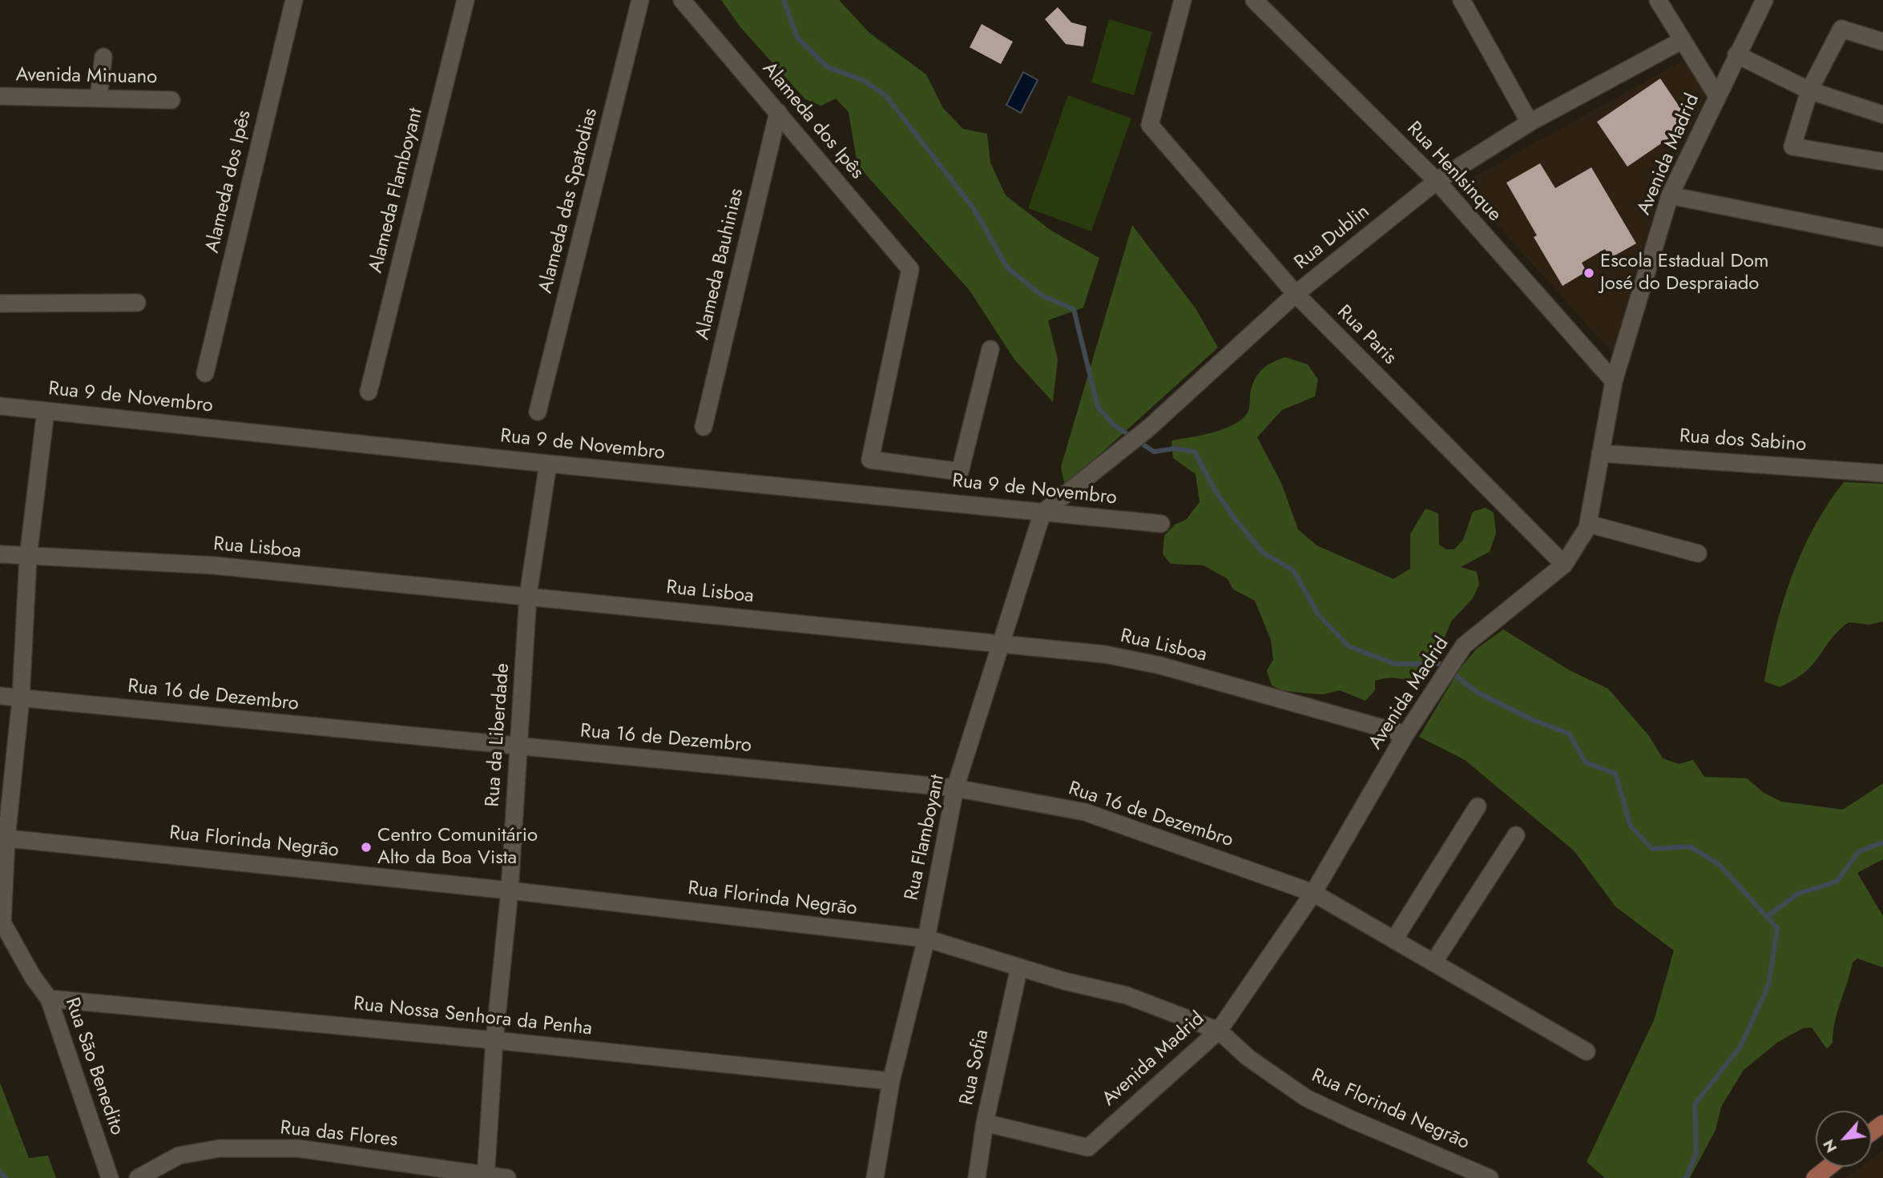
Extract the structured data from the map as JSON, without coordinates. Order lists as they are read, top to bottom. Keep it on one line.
{"streets":{"street":["Avenida Minuano","Alameda dos Ipês","Avenida Madrid","Rua Henlsinque","Alameda Flamboyant","Alameda das Spatodias","Rua Dublin","Alameda Bauhinias","Rua Paris","Rua 9 de Novembro","Rua dos Sabino","Rua Lisboa","Rua 16 de Dezembro","Rua da Liberdade","Rua Flamboyant","Rua Florinda Negrão","Rua Nossa Senhora da Penha","Rua São Benedito","Rua Sofia","Rua das Flores"]},"crossings":[["Alameda dos Ipês","Alameda Bauhinias"],["Avenida Madrid","Rua Henlsinque"],["Avenida Madrid","Rua Paris"],["Avenida Madrid","Rua dos Sabino"],["Avenida Madrid","Rua Lisboa"],["Avenida Madrid","Rua 16 de Dezembro"],["Avenida Madrid","Rua Florinda Negrão"],["Avenida Madrid","Rua Sofia"],["Rua Henlsinque","Rua Dublin"],["Rua Dublin","Rua Paris"],["Rua Dublin","Rua 9 de Novembro"],["Rua Dublin","Rua Flamboyant"],["Rua 9 de Novembro","Rua da Liberdade"],["Rua 9 de Novembro","Rua Flamboyant"],["Rua 9 de Novembro","Rua São Benedito"],["Rua Lisboa","Rua da Liberdade"],["Rua Lisboa","Rua Flamboyant"],["Rua Lisboa","Rua São Benedito"],["Rua 16 de Dezembro","Rua da Liberdade"],["Rua 16 de Dezembro","Rua Flamboyant"],["Rua 16 de Dezembro","Rua São Benedito"],["Rua da Liberdade","Rua Florinda Negrão"],["Rua da Liberdade","Rua Nossa Senhora da Penha"],["Rua da Liberdade","Rua das Flores"],["Rua Flamboyant","Rua Florinda Negrão"],["Rua Flamboyant","Rua Nossa Senhora da Penha"],["Rua Florinda Negrão","Rua São Benedito"],["Rua Florinda Negrão","Rua Sofia"],["Rua Nossa Senhora da Penha","Rua São Benedito"]],"places":["Escola Estadual Dom José do Despraiado","Centro Comunitário Alto da Boa Vista"],"north":"bottom left"}
